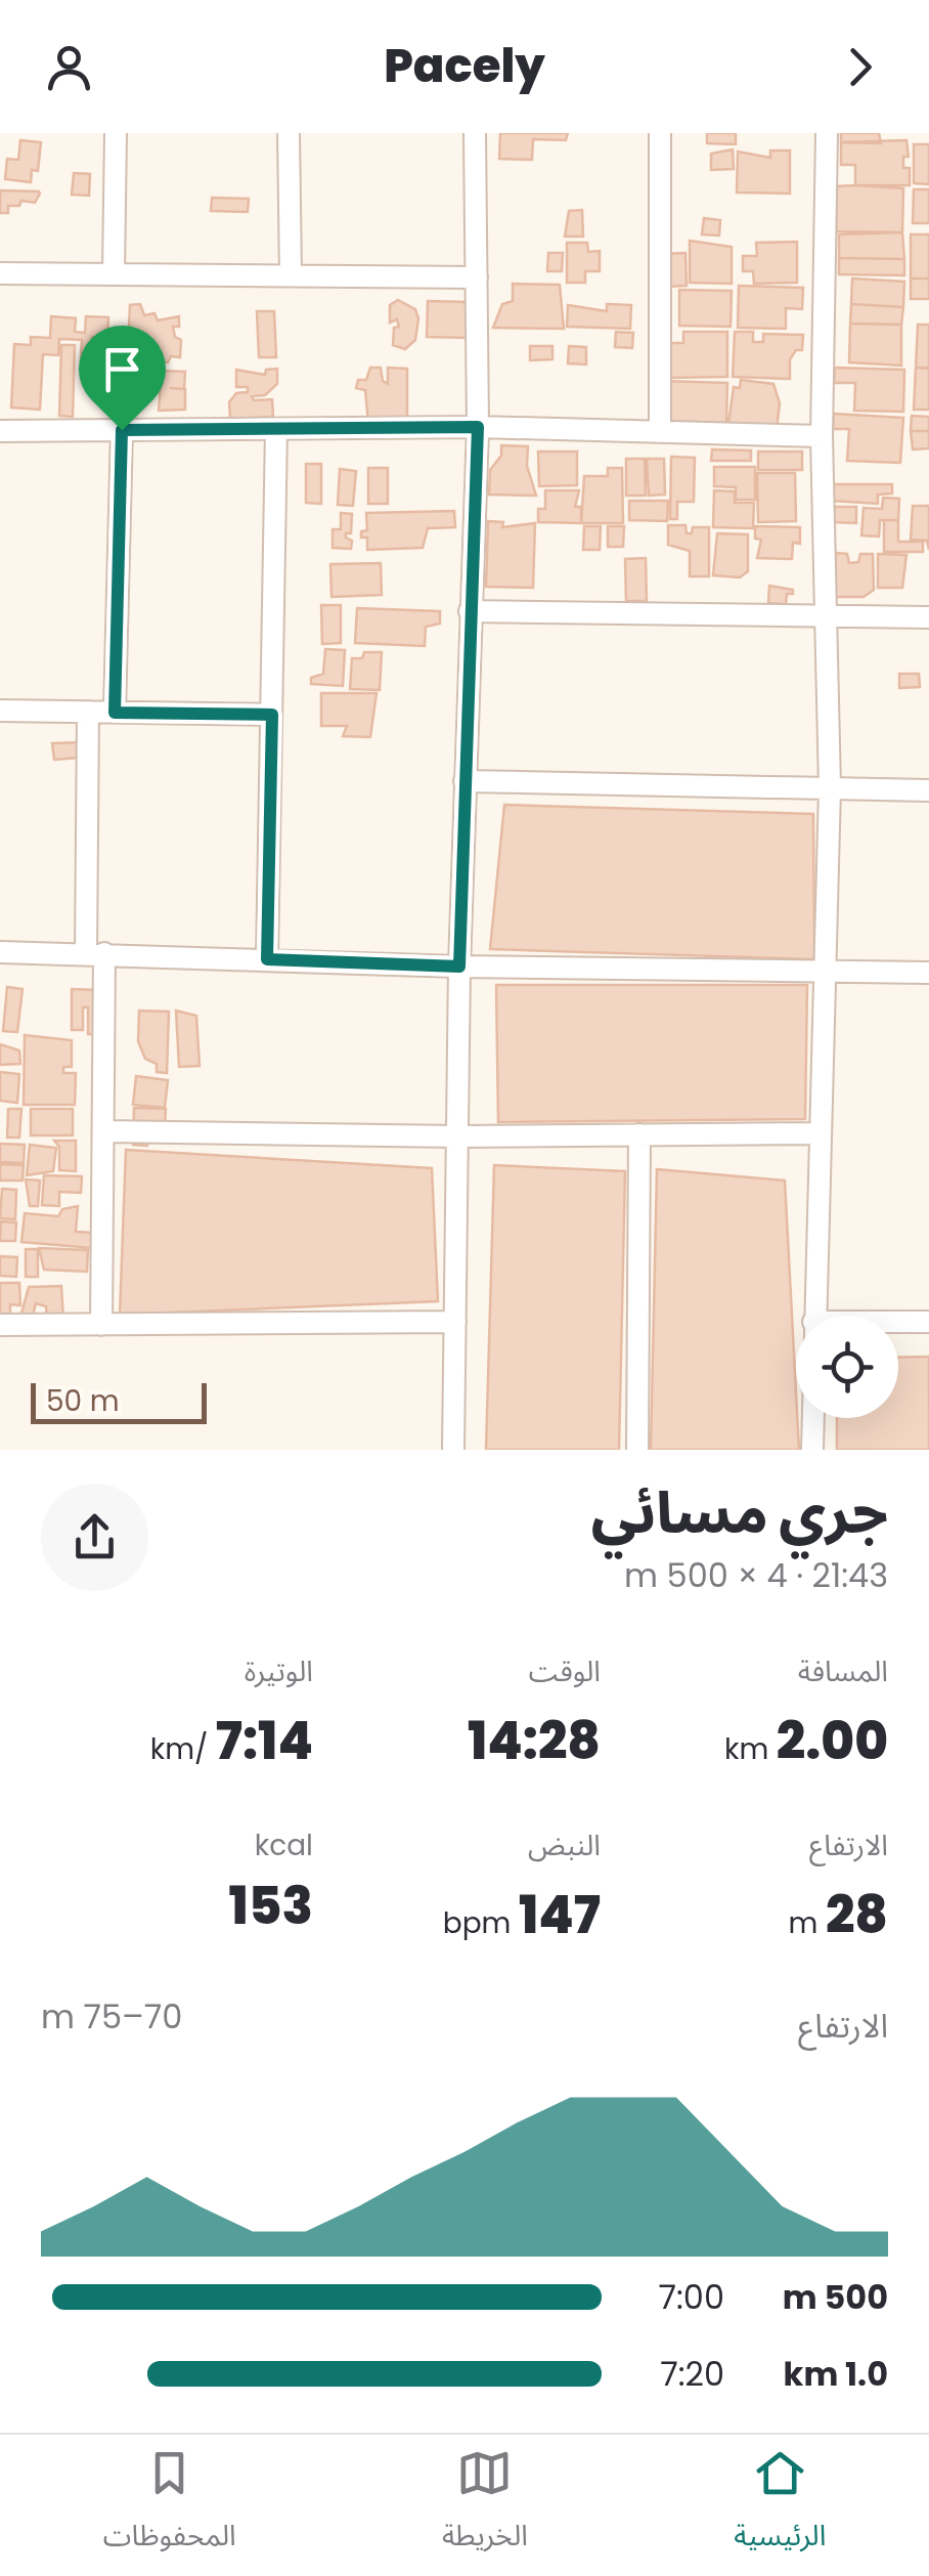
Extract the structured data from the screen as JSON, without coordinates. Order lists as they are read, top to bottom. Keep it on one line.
{"scale_bar":"50 m","page":{"header":"Pacely","scale":"50 m","heading":["جري مسائي","21:43 · 4 × 500 m"],"stats":[["المسافة","2.00 km"],["الوقت","14:28"],["الوتيرة","7:14 /km"],["الارتفاع","28 m"],["النبض","147 bpm"],["kcal","153"]],"chart":["الارتفاع","70–75 m"],"list":[{"name":"500 m","note":"7:00"},{"name":"1.0 km","note":"7:20"}],"tabs":["الرئيسية","الخريطة","المحفوظات"]}}
